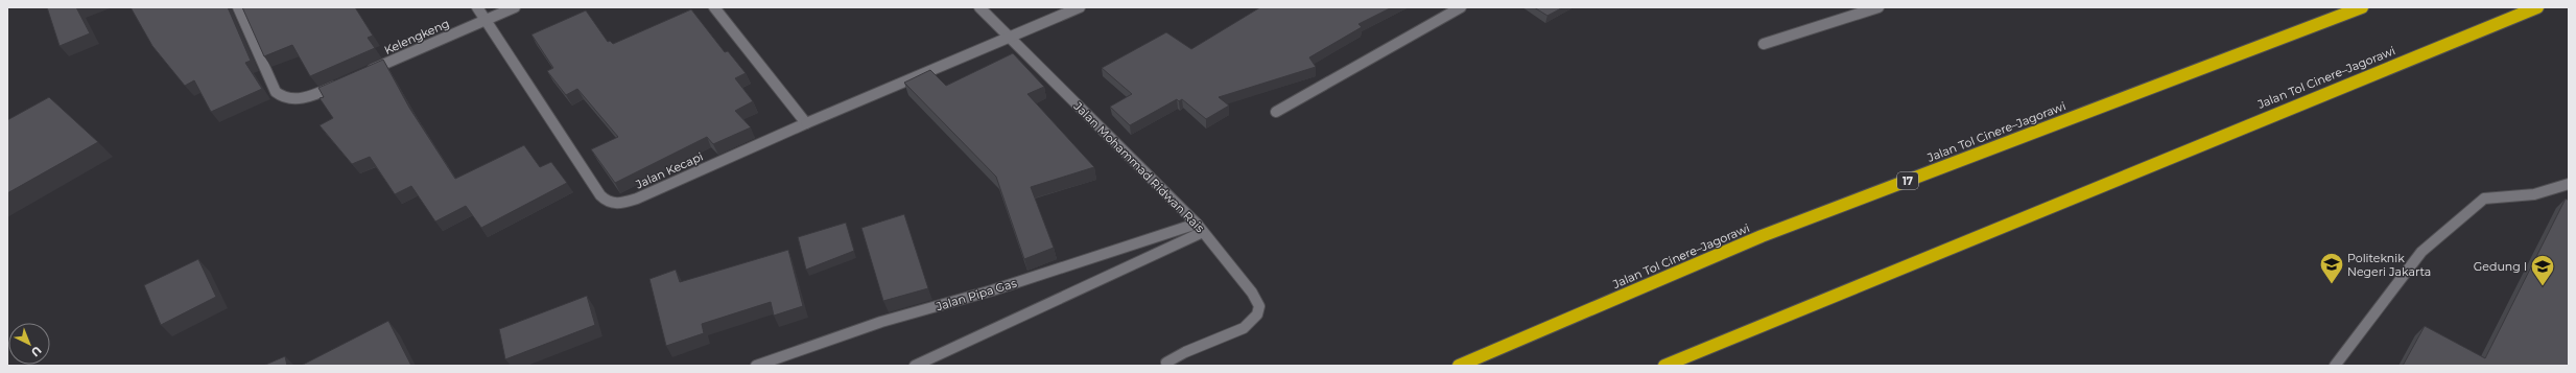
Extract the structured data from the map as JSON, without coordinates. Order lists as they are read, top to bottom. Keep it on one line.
{"streets":{"highway":["Jalan Tol Cinere–Jagorawi","17"],"street":["Kelengkeng","Jalan Mohammad Ridwan Rais","Jalan Kecapi","Jalan Pipa Gas"]},"crossings":[["Kelengkeng","Jalan Kecapi"],["Jalan Mohammad Ridwan Rais","Jalan Pipa Gas"]],"places":{"school or university":["Politeknik Negeri Jakarta","Gedung I"]},"north":"bottom right"}
